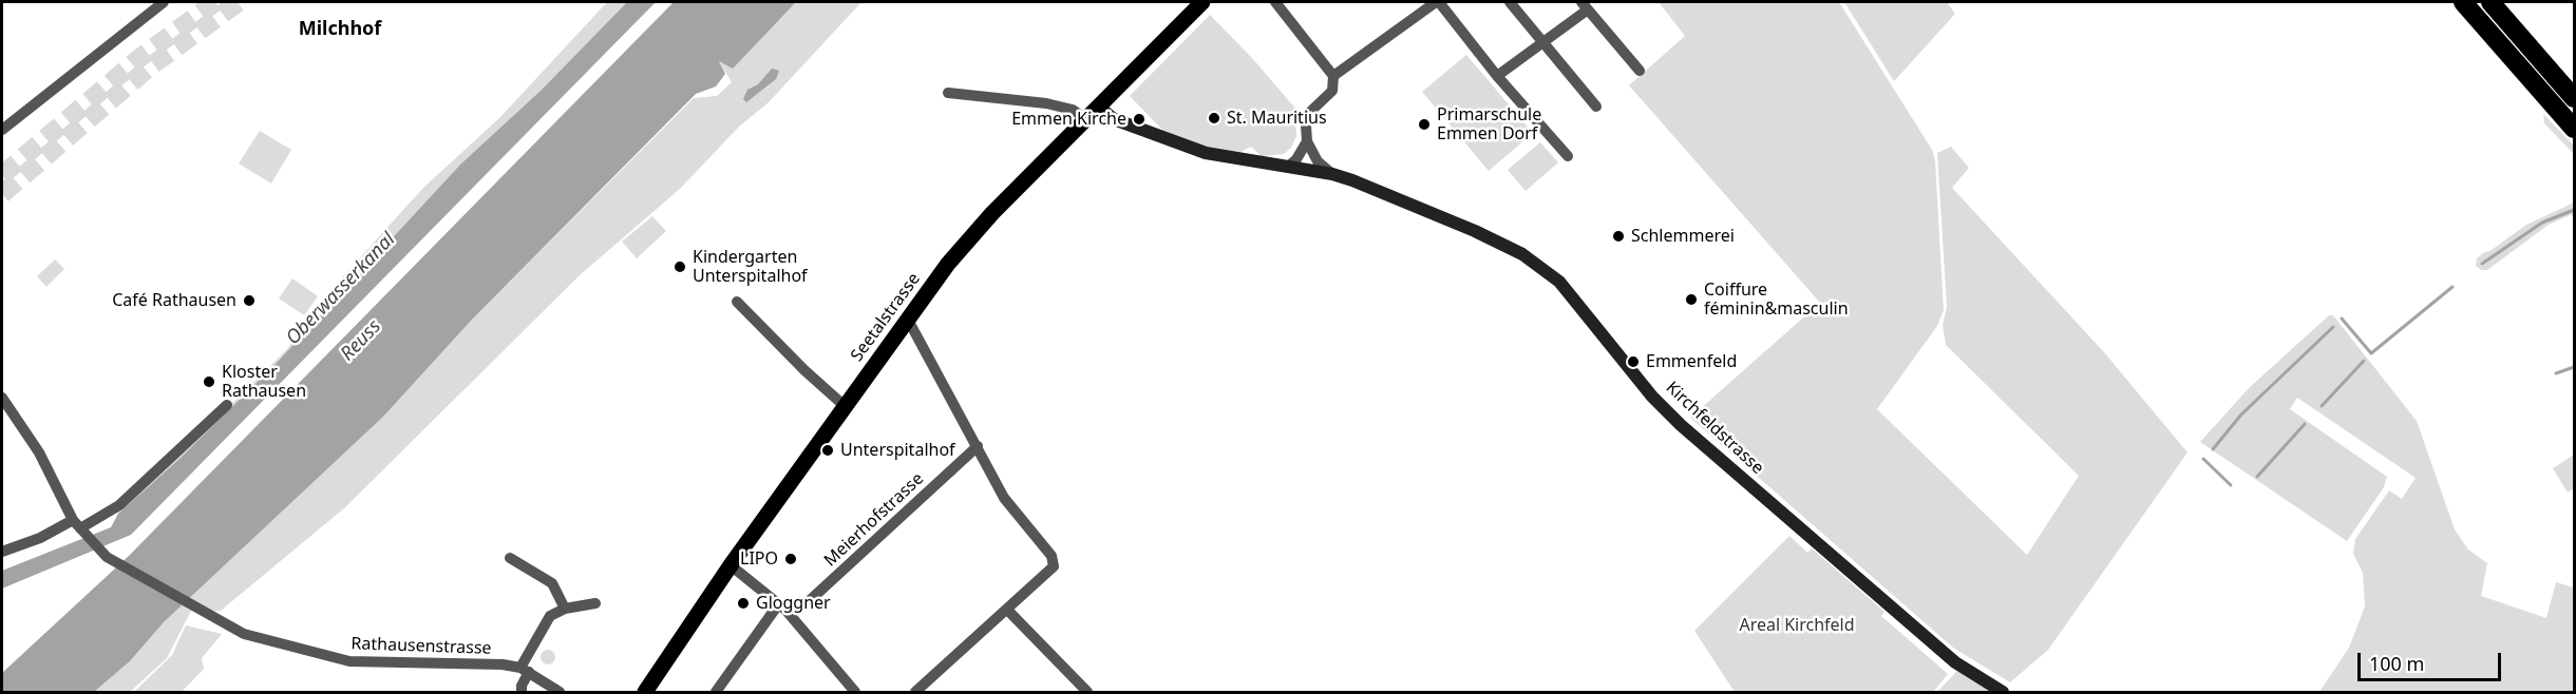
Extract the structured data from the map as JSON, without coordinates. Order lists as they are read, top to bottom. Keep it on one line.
{"streets":{"main road":["Seetalstrasse"],"street":["Kirchfeldstrasse","Meierhofstrasse","Rathausenstrasse"]},"crossings":[["Seetalstrasse","Kirchfeldstrasse"]],"districts":["Milchhof"],"water":["Oberwasserkanal","Reuss"],"parks":["Areal Kirchfeld"],"places":["St. Mauritius","Emmen Kirche","Primarschule Emmen Dorf","Schlemmerei","Kindergarten Unterspitalhof","Coiffure féminin&masculin","Café Rathausen","Emmenfeld","Kloster Rathausen","Unterspitalhof","LIPO","Gloggner"],"scale_bar":"100 m"}
